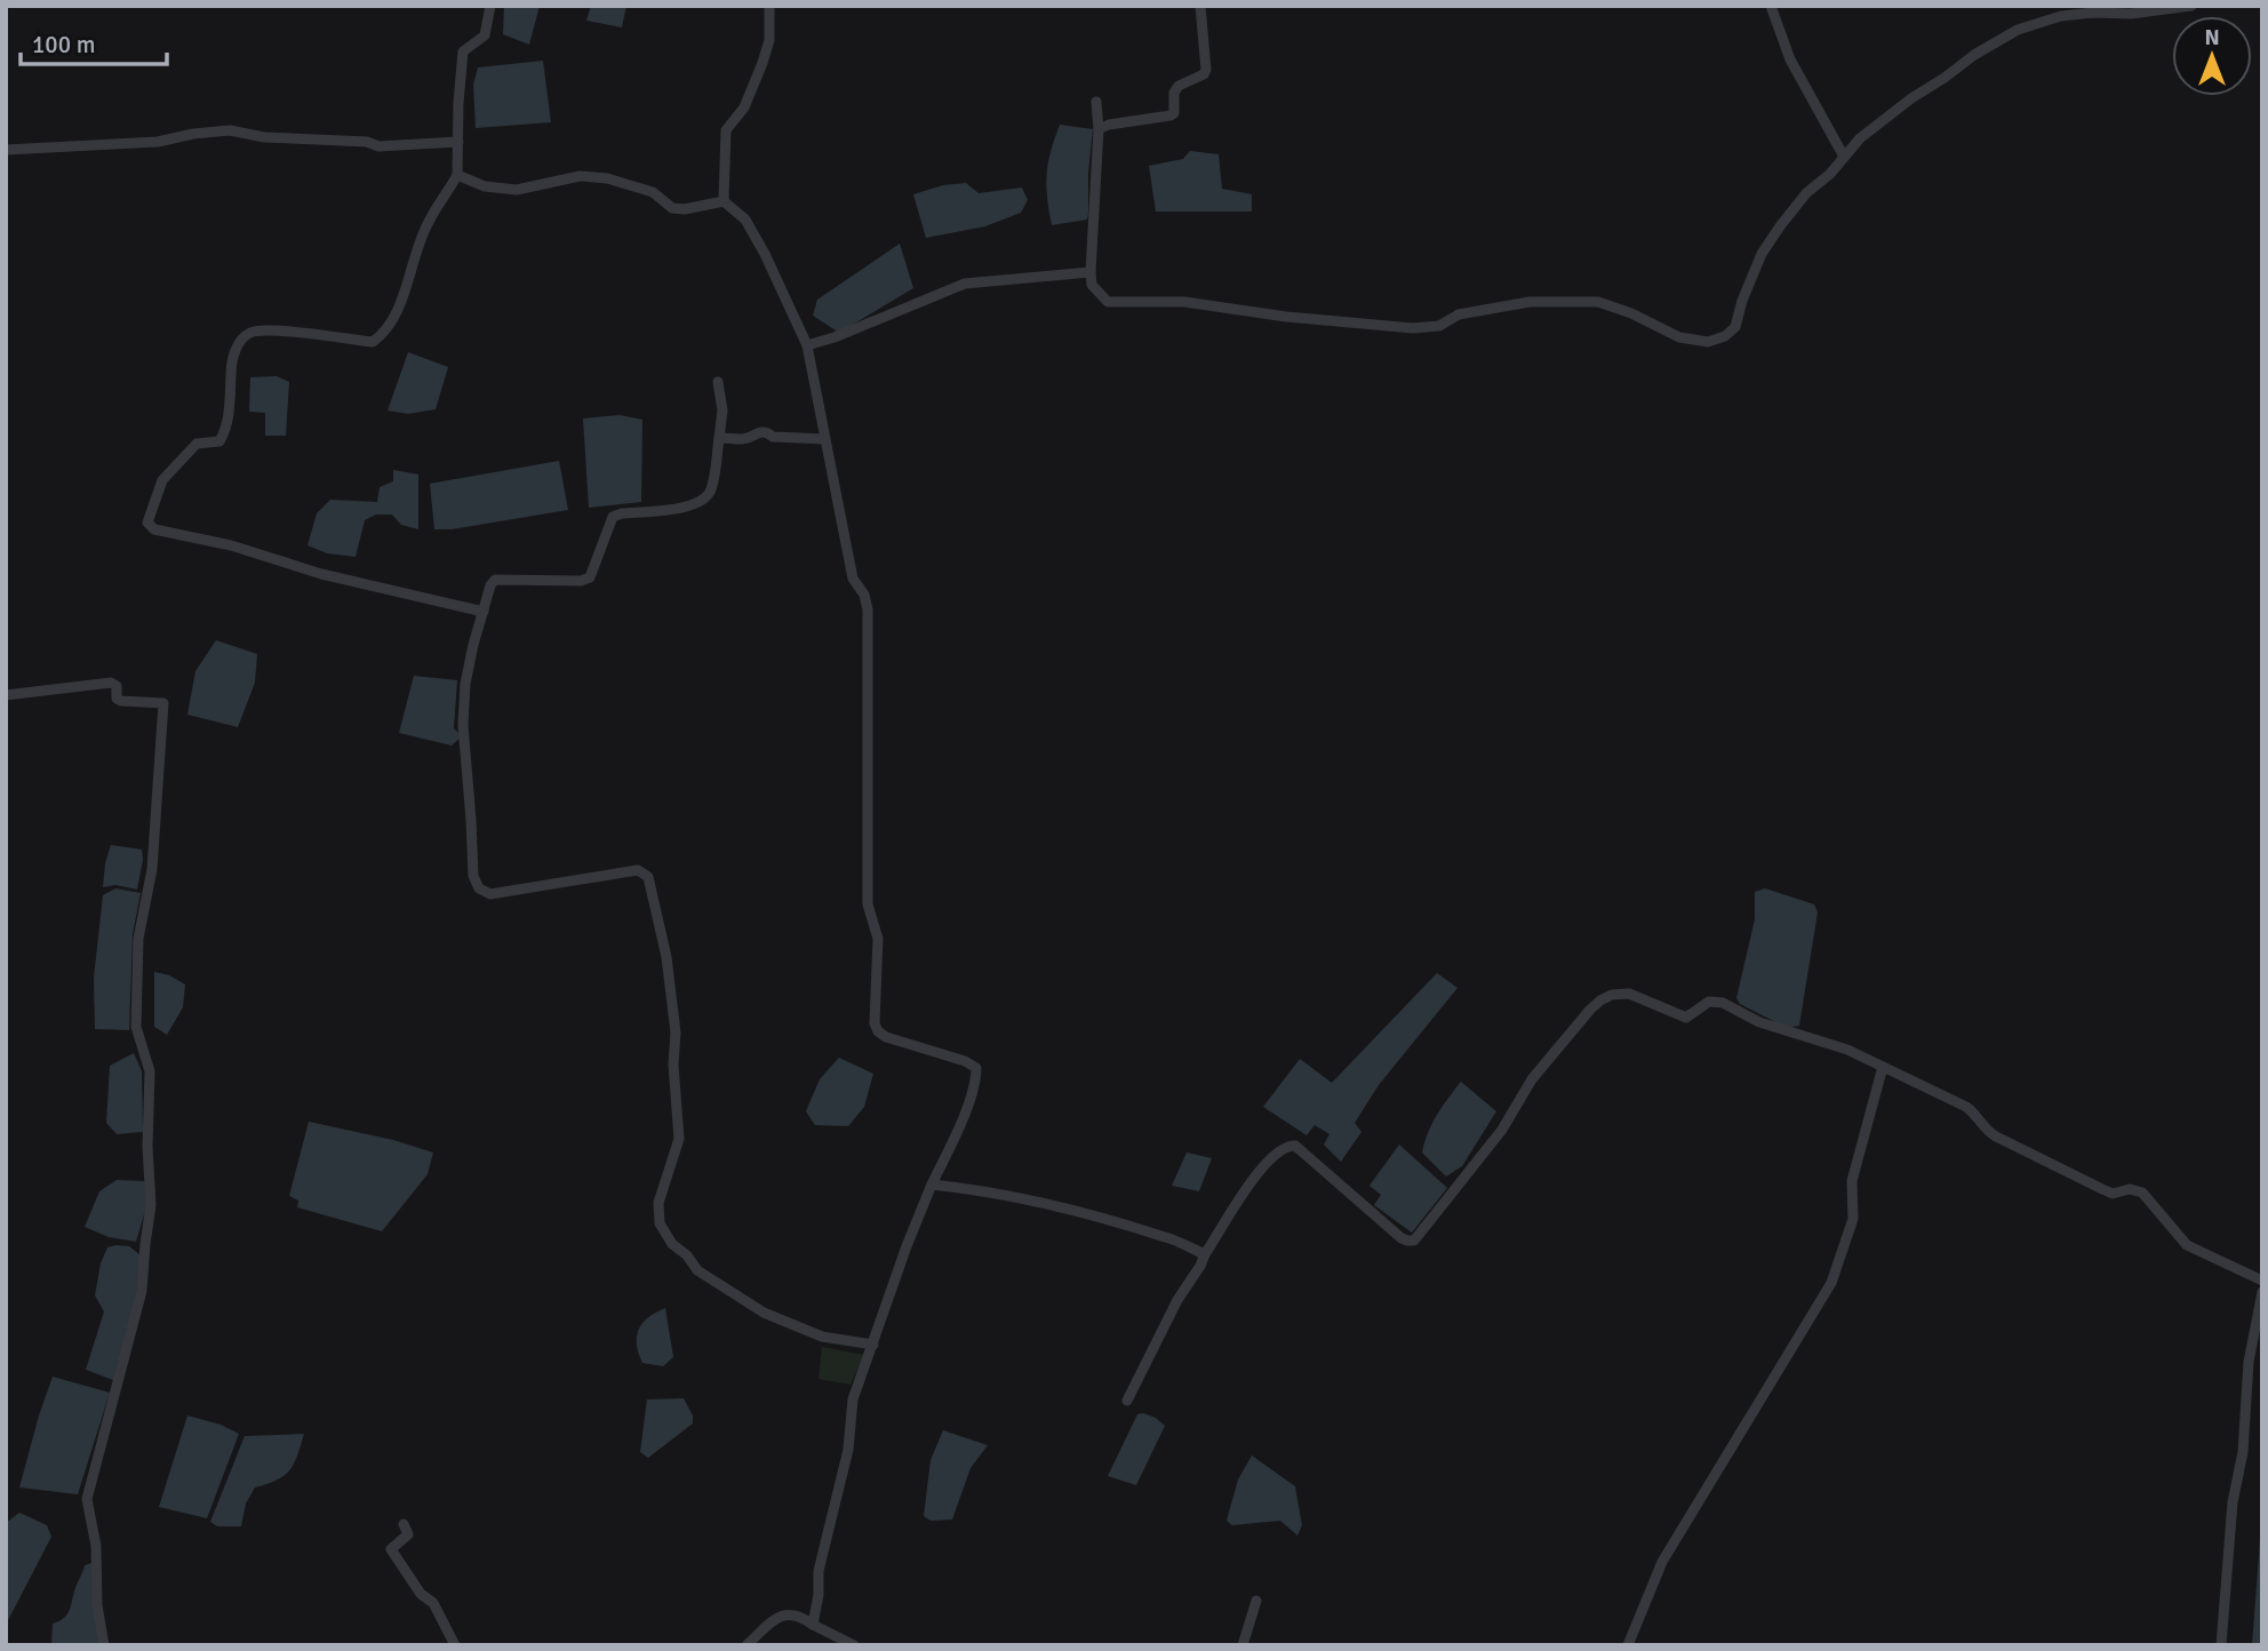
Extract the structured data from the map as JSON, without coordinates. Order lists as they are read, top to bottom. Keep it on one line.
{"scale_bar":"100 m","north":"top"}
